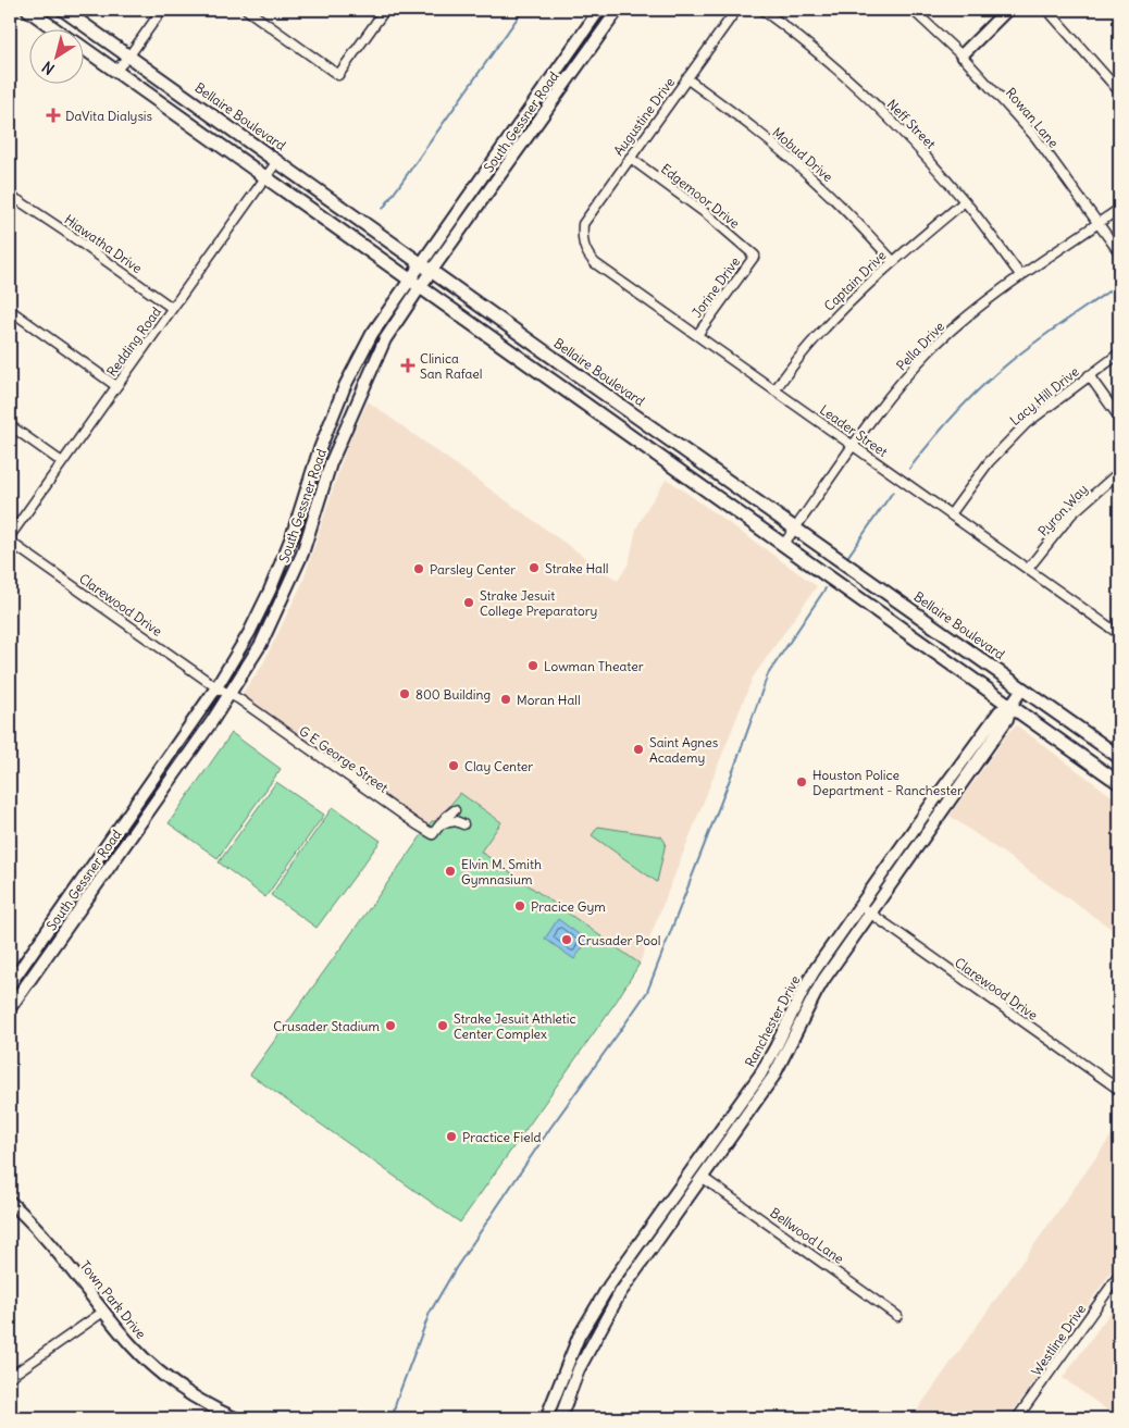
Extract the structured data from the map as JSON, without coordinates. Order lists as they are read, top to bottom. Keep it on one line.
{"streets":{"main road":["Bellaire Boulevard","South Gessner Road","Ranchester Drive","Town Park Drive"],"street":["Augustine Drive","Rowan Lane","Neff Street","Mobud Drive","Edgemoor Drive","Hiawatha Drive","Captain Drive","Jorine Drive","Redding Road","Pella Drive","Lacy Hill Drive","Leader Street","Pyron Way","Clarewood Drive","G E George Street","Bellwood Lane","Westline Drive"]},"crossings":[["Bellaire Boulevard","South Gessner Road"],["Bellaire Boulevard","Redding Road"],["Bellaire Boulevard","Pella Drive"],["Bellaire Boulevard","Ranchester Drive"],["Augustine Drive","Mobud Drive"],["Augustine Drive","Edgemoor Drive"],["Augustine Drive","Leader Street"],["Rowan Lane","Pella Drive"],["South Gessner Road","Clarewood Drive"],["South Gessner Road","G E George Street"],["Neff Street","Captain Drive"],["Neff Street","Pella Drive"],["Mobud Drive","Captain Drive"],["Edgemoor Drive","Jorine Drive"],["Hiawatha Drive","Redding Road"],["Captain Drive","Leader Street"],["Jorine Drive","Leader Street"],["Pella Drive","Leader Street"],["Lacy Hill Drive","Leader Street"],["Leader Street","Pyron Way"],["Clarewood Drive","G E George Street"],["Clarewood Drive","Ranchester Drive"],["Ranchester Drive","Bellwood Lane"]],"places":{"health":["DaVita Dialysis","Clinica San Rafael"],"other":["Strake Hall","Parsley Center","Strake Jesuit College Preparatory","Lowman Theater","800 Building","Moran Hall","Saint Agnes Academy","Clay Center","Houston Police Department - Ranchester","Elvin M. Smith Gymnasium","Pracice Gym","Crusader Pool","Crusader Stadium","Strake Jesuit Athletic Center Complex","Practice Field"]},"north":"bottom left"}
